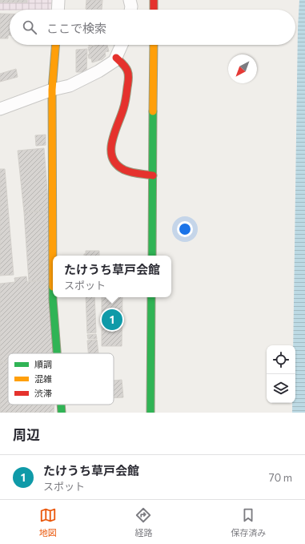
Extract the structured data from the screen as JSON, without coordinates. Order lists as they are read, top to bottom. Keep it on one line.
{"legend":["順調","混雑","渋滞"],"north":"bottom left","page":{"search":"ここで検索","popup":["たけうち草戸会館","スポット"],"pins":"1","heading":"周辺","list":[{"mark":"1","name":"たけうち草戸会館","note":"スポット","value":"70 m"}],"nav":["地図","経路","保存済み"]}}
